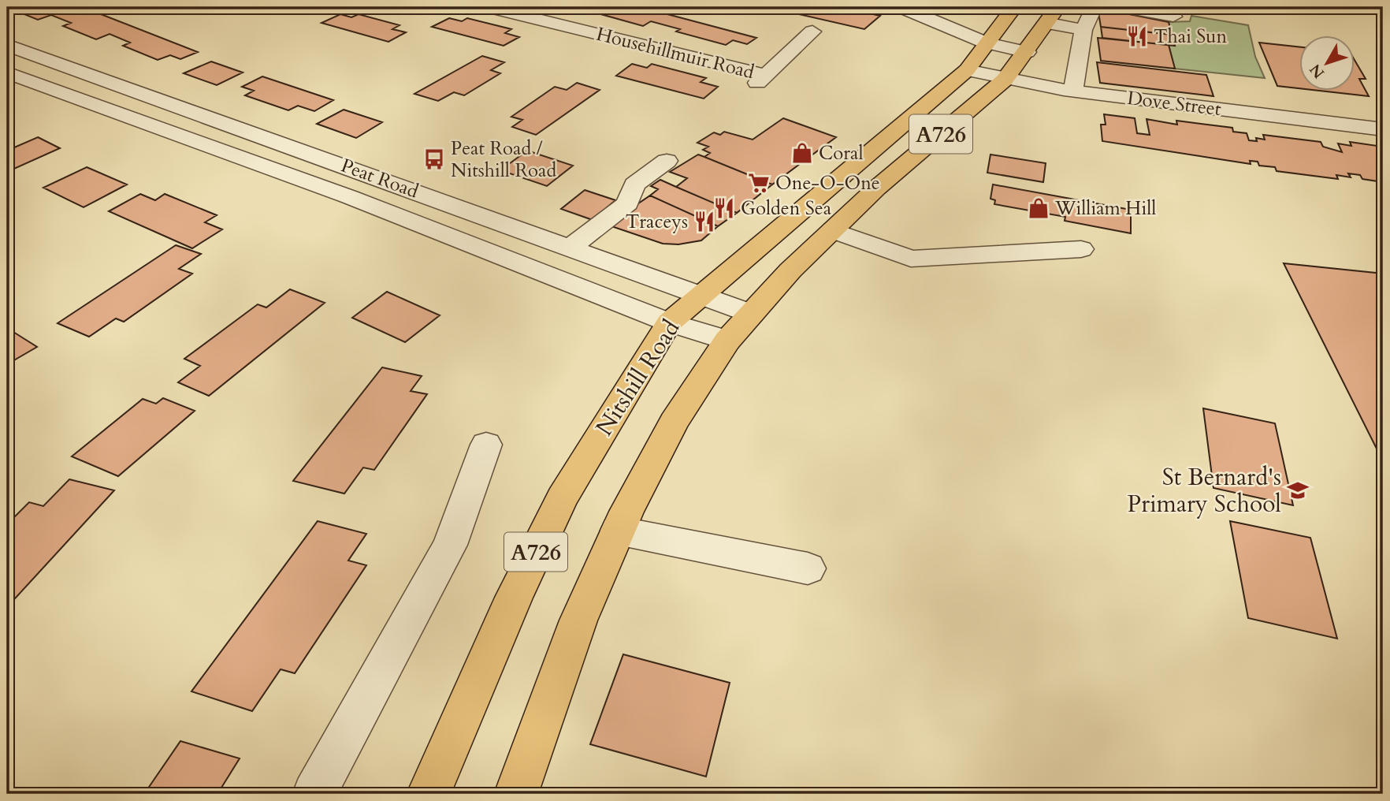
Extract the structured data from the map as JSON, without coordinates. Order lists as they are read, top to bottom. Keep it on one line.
{"streets":{"main road":["A726","Nitshill Road"],"street":["Househillmuir Road","Dove Street","Peat Road"]},"crossings":[["Dove Street","A726"],["Dove Street","Nitshill Road"],["A726","Peat Road"],["Peat Road","Nitshill Road"]],"places":{"restaurant":["Thai Sun","Golden Sea","Traceys"],"shop":["Coral","William Hill"],"bus stop":["Peat Road / Nitshill Road"],"supermarket":["One-O-One"],"school or university":["St Bernard's Primary School"]},"north":"bottom left"}
